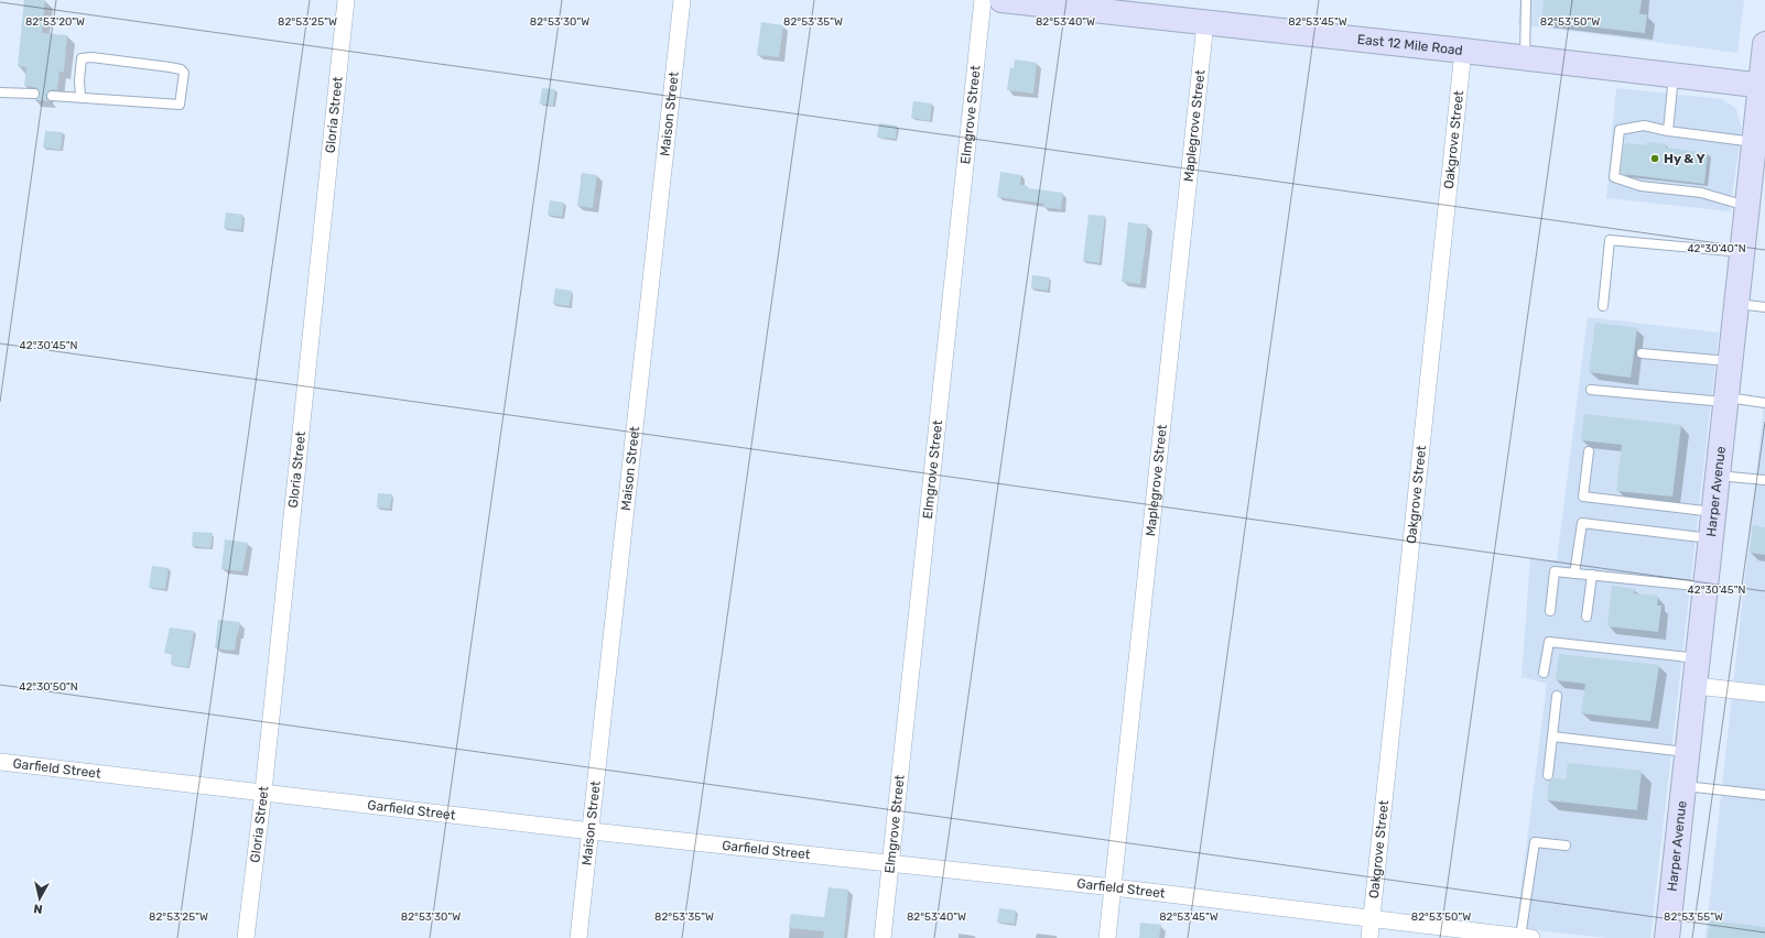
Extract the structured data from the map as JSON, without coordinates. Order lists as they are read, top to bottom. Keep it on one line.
{"streets":{"main road":["East 12 Mile Road","Harper Avenue"],"street":["Gloria Street","Maison Street","Elmgrove Street","Maplegrove Street","Oakgrove Street","Garfield Street"]},"crossings":[["East 12 Mile Road","Maplegrove Street"],["East 12 Mile Road","Oakgrove Street"],["East 12 Mile Road","Harper Avenue"],["Gloria Street","Garfield Street"],["Maison Street","Garfield Street"],["Elmgrove Street","Garfield Street"],["Maplegrove Street","Garfield Street"],["Oakgrove Street","Garfield Street"]],"places":["Hy & Y"],"north":"bottom","coordinates":["82°53'20\"W","82°53'25\"W","82°53'30\"W","82°53'35\"W","82°53'40\"W","82°53'45\"W","82°53'50\"W","42°30'40\"N","42°30'45\"N","42°30'50\"N","82°53'55\"W"]}
